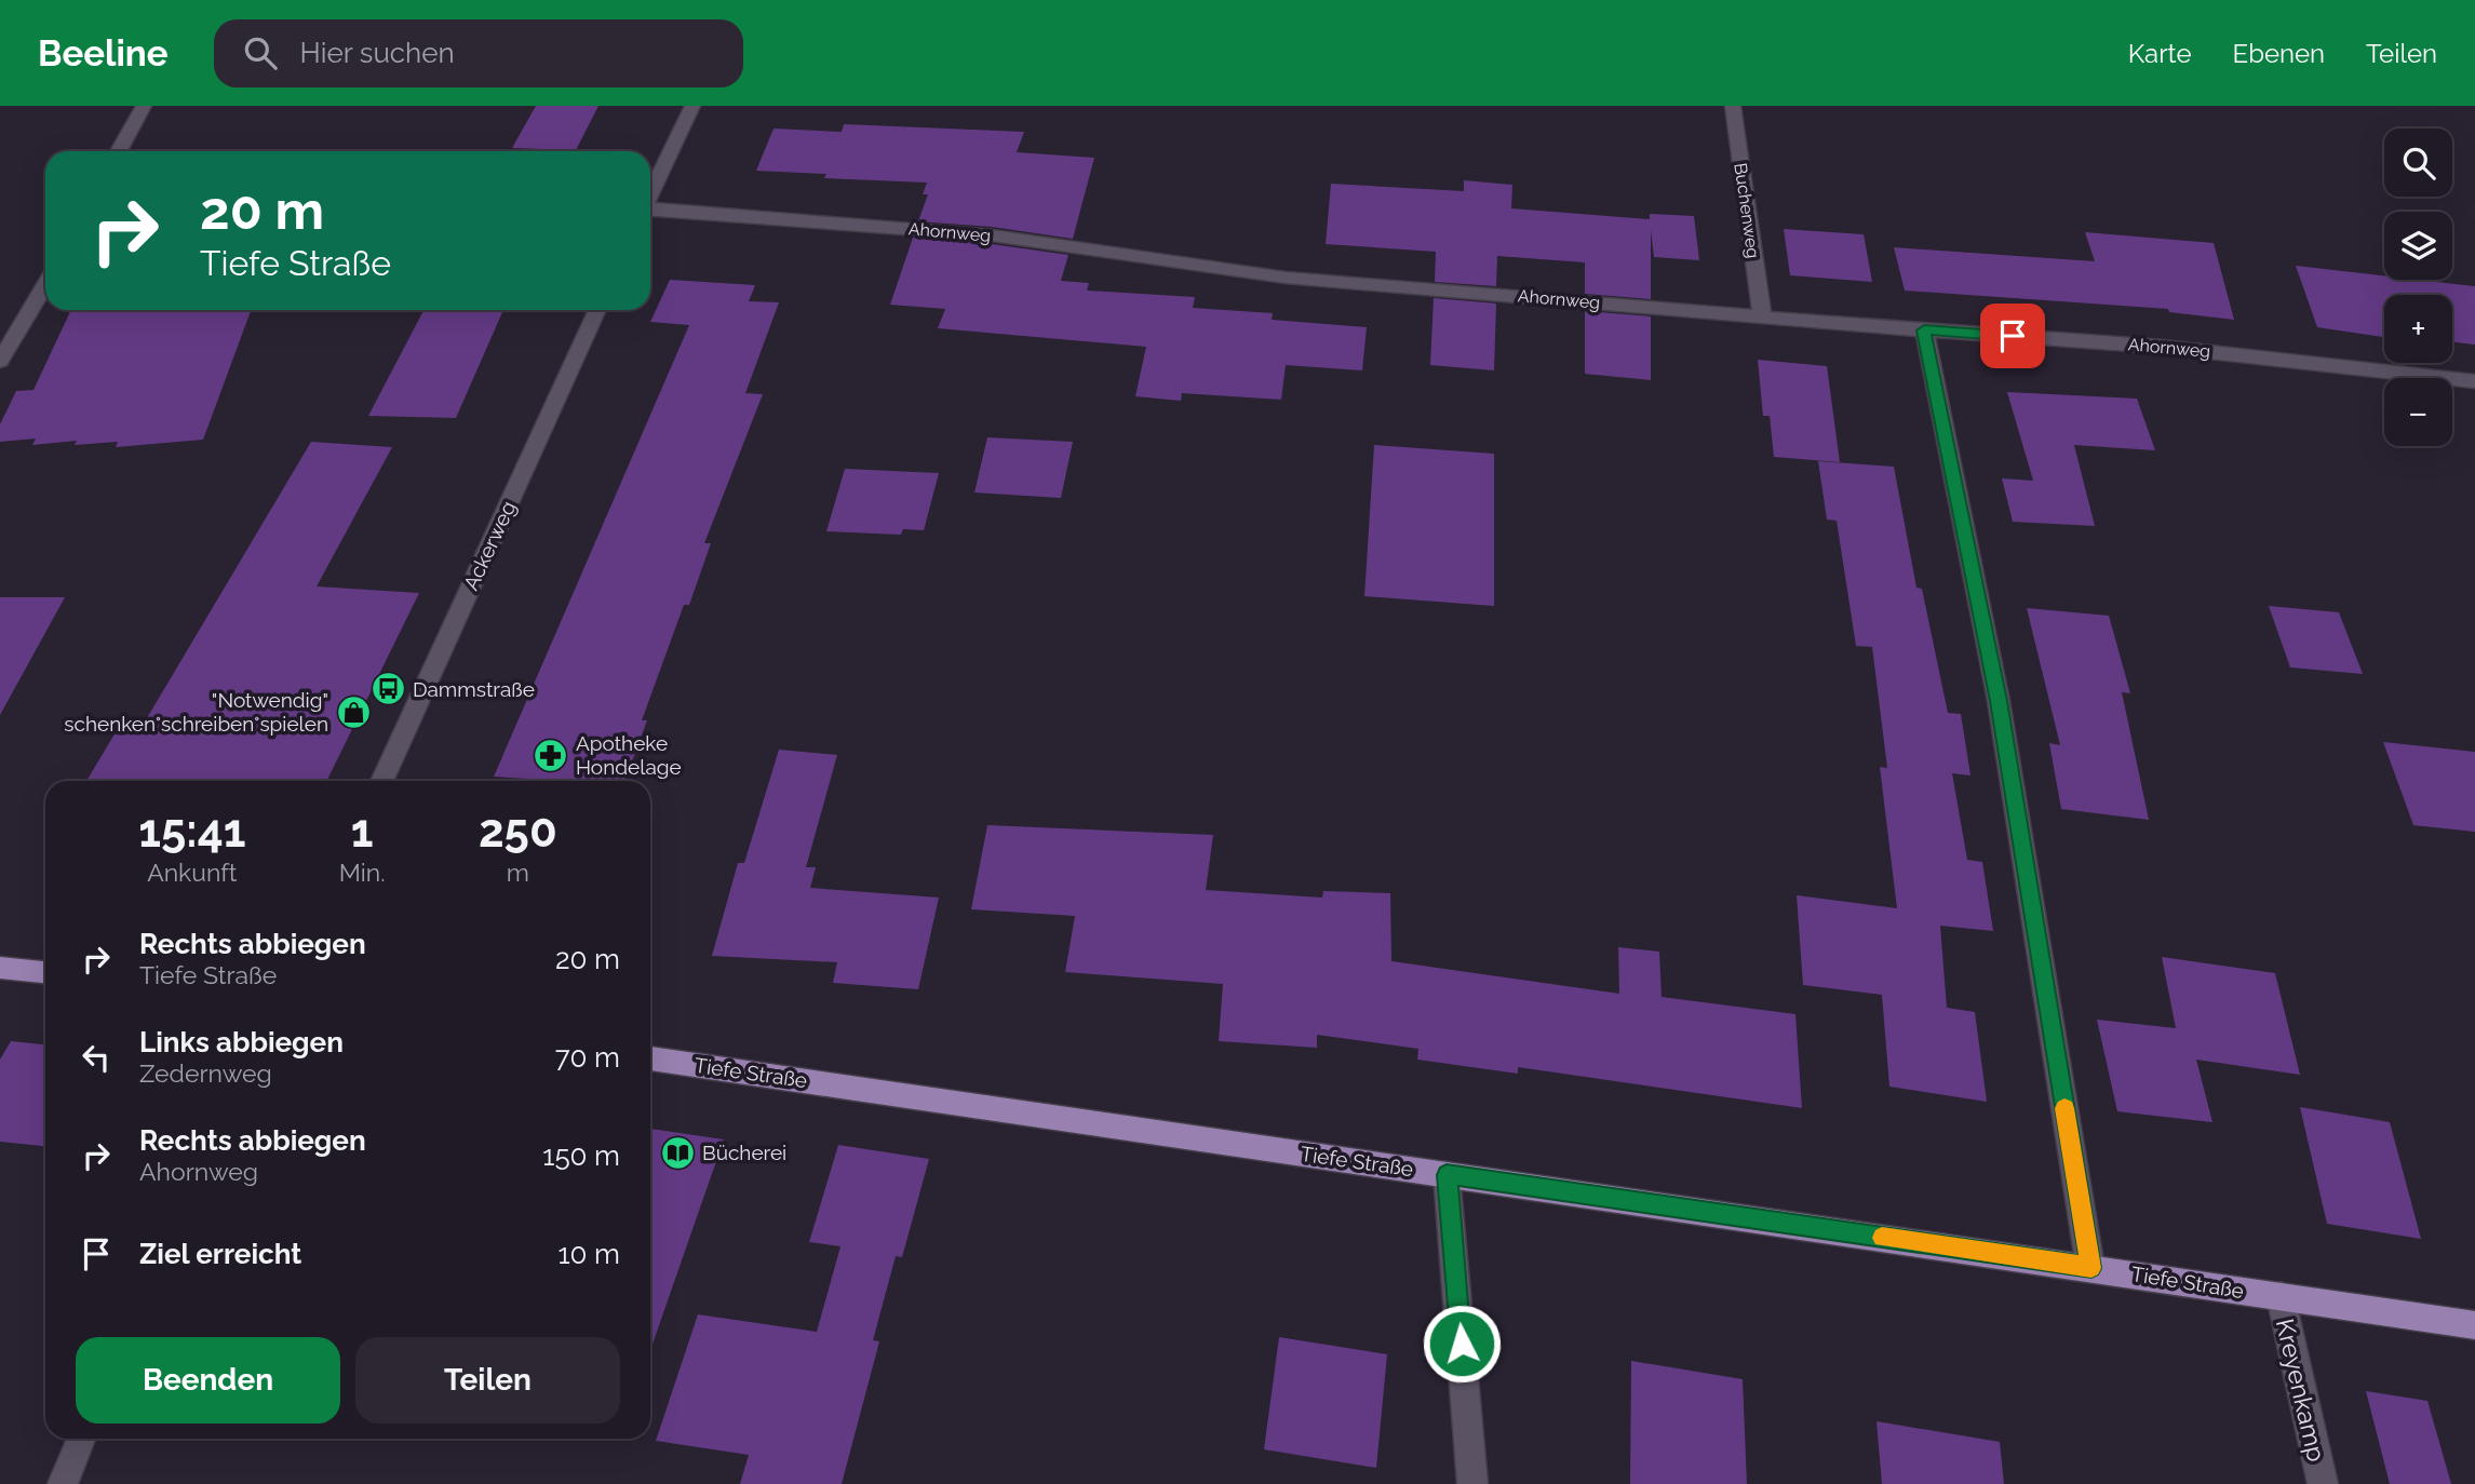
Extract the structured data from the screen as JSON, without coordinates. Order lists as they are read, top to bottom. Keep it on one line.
{"streets":{"main road":["Tiefe Straße"],"street":["Buchenweg","Ahornweg","Ackerweg","Kreyenkamp"]},"crossings":[["Buchenweg","Ahornweg"],["Tiefe Straße","Kreyenkamp"]],"places":{"bus stop":["Dammstraße"],"shop":["\"Notwendig\" schenken°schreiben°spielen"],"pharmacy":["Apotheke Hondelage"],"library":["Bücherei"]},"page":{"header":"Beeline","search":"Hier suchen","nav":["Karte","Ebenen","Teilen"],"map_buttons":["+","−"],"turn":["20 m","Tiefe Straße"],"eta":["15:41","Ankunft","1","Min.","250","m"],"list":[{"name":"Rechts abbiegen","note":"Tiefe Straße","value":"20 m"},{"name":"Links abbiegen","note":"Zedernweg","value":"70 m"},{"name":"Rechts abbiegen","note":"Ahornweg","value":"150 m"},{"name":"Ziel erreicht","value":"10 m"}],"buttons":["Beenden","Teilen"]}}
